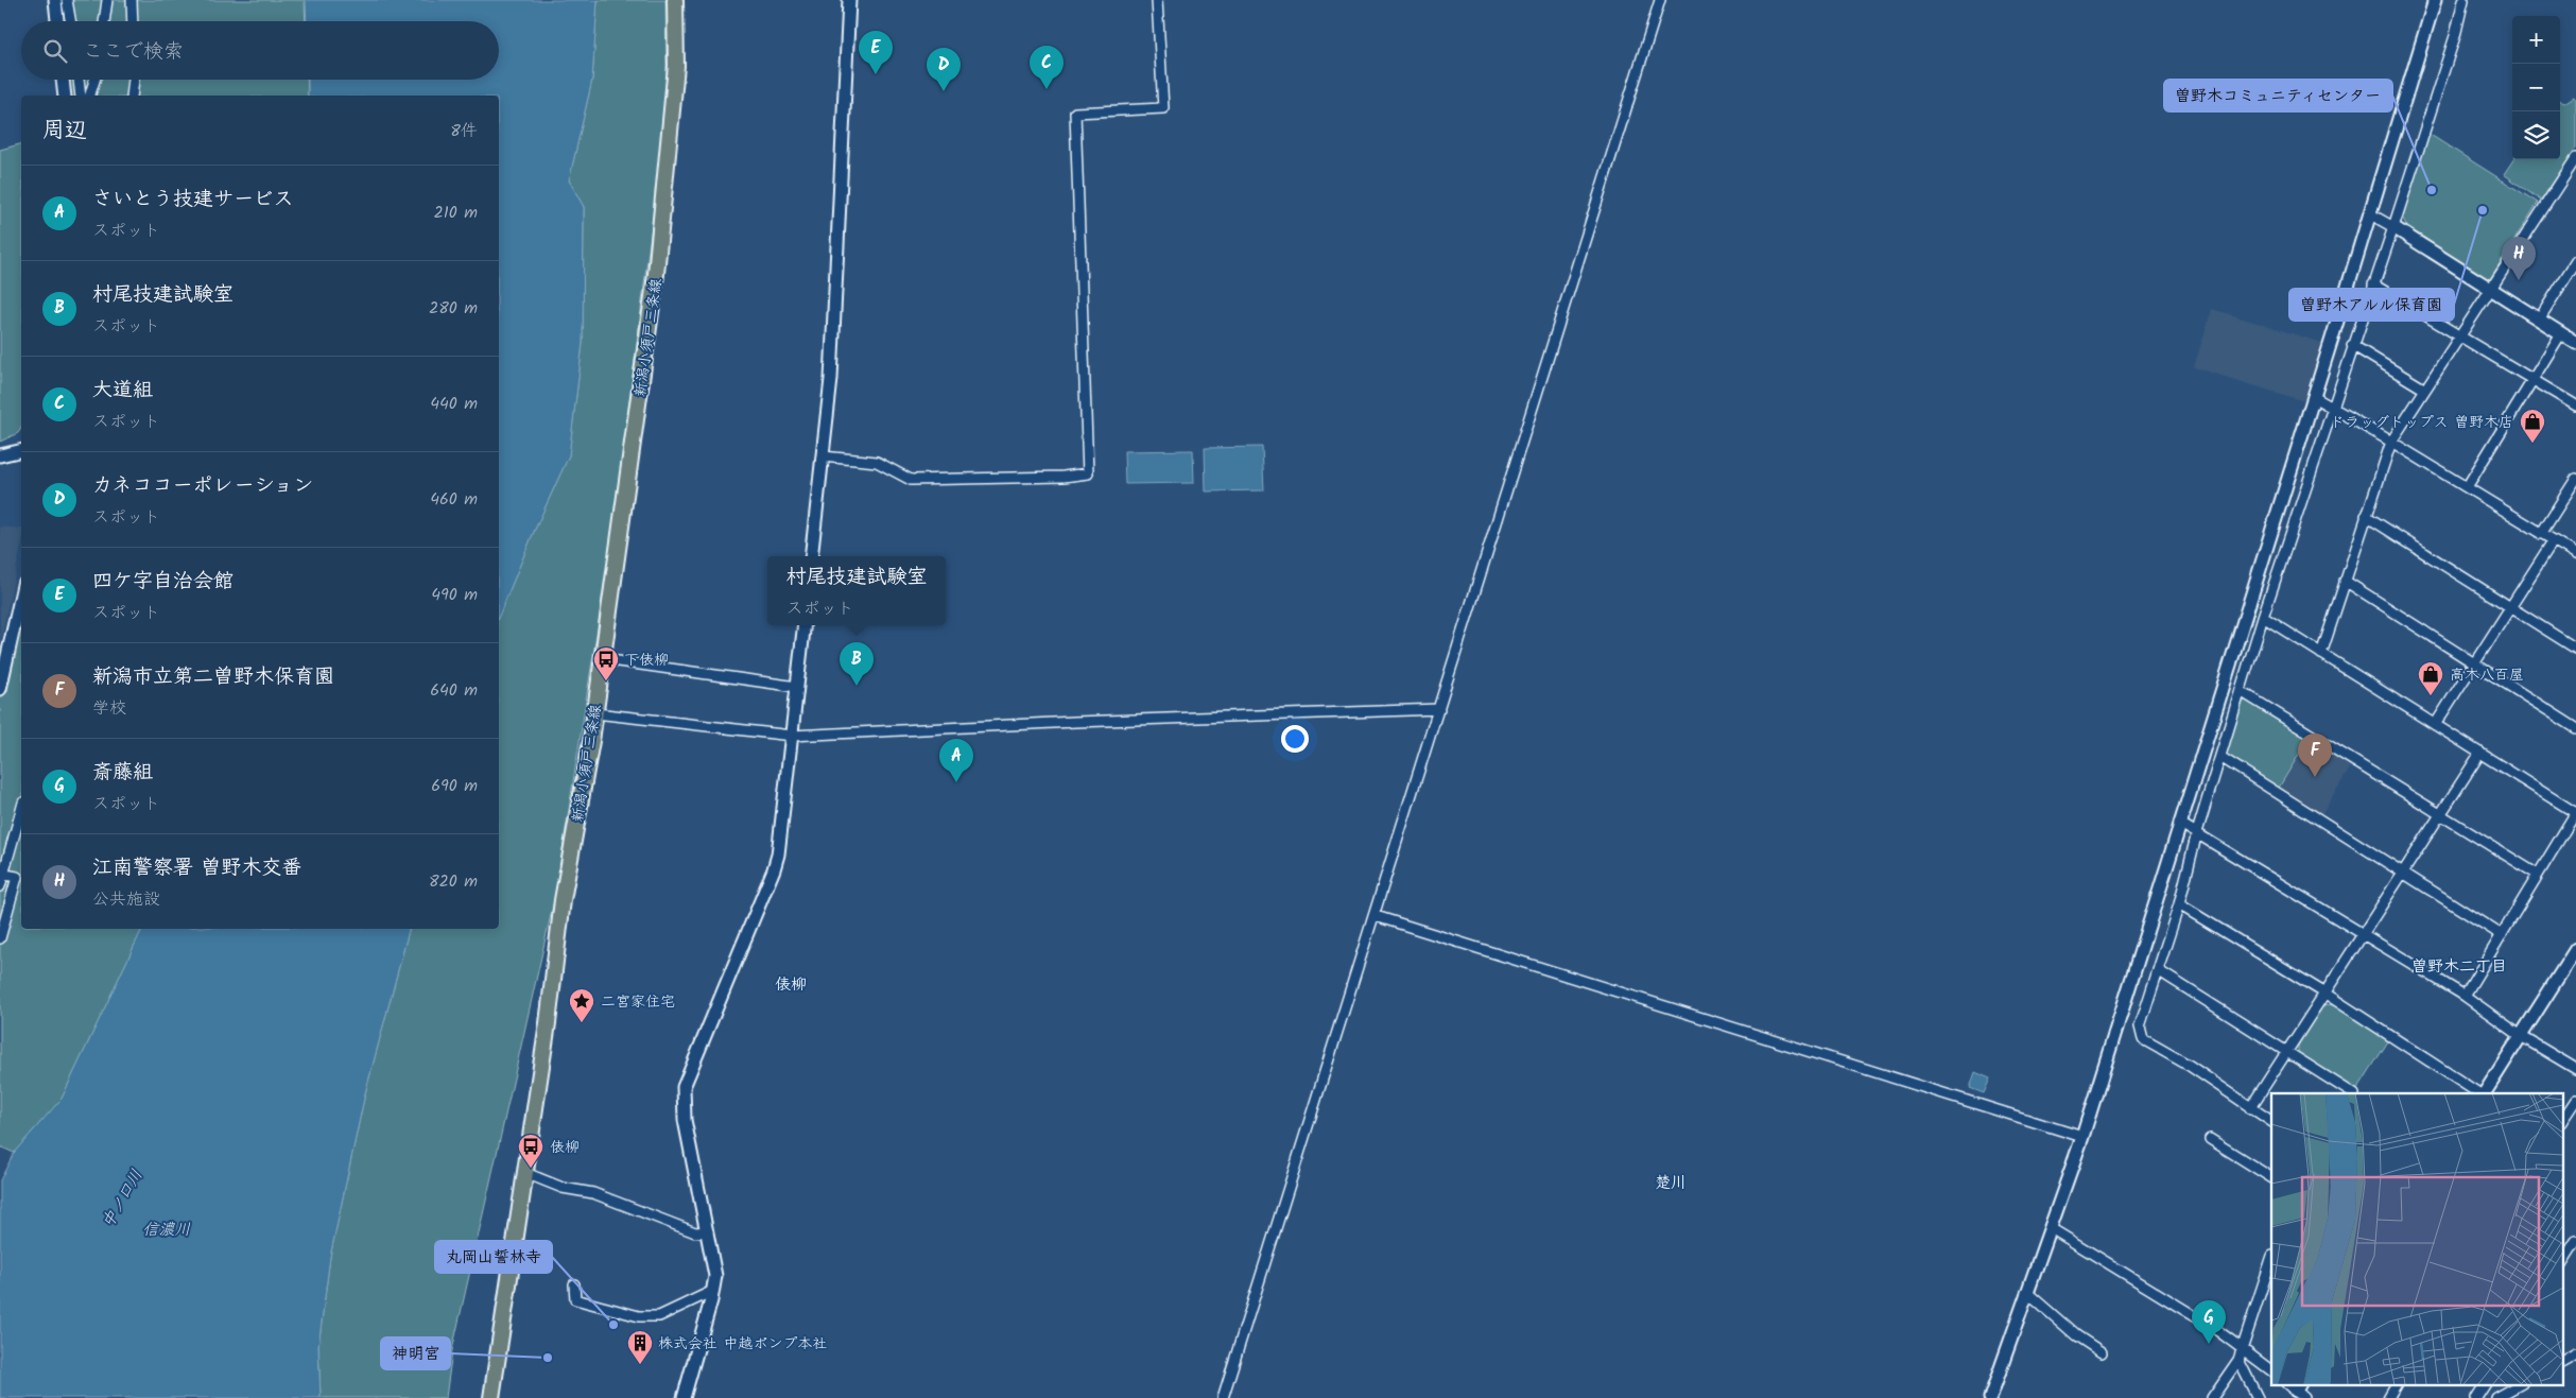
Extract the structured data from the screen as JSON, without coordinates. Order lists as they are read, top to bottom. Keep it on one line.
{"streets":{"main road":["新潟小須戸三条線"]},"districts":["曽野木二丁目","俵柳","楚川"],"water":["中ノ口川","信濃川"],"places":{"other":["曽野木コミュニティセンター","曽野木アルル保育園","丸岡山誓林寺","神明宮"],"shop":["ドラッグトップス 曽野木店","高木八百屋"],"bus stop":["下俵柳","俵柳"],"place":["二宮家住宅"],"building":["株式会社 中越ポンプ本社"]},"page":{"map_buttons":["+","−"],"search":"ここで検索","pins":["E","C","D","H","B","F","A","G"],"heading":["周辺","8件"],"list":[{"mark":"A","name":"さいとう技建サービス","note":"スポット","value":"210 m"},{"mark":"B","name":"村尾技建試験室","note":"スポット","value":"280 m"},{"mark":"C","name":"大道組","note":"スポット","value":"440 m"},{"mark":"D","name":"カネココーポレーション","note":"スポット","value":"460 m"},{"mark":"E","name":"四ケ字自治会館","note":"スポット","value":"490 m"},{"mark":"F","name":"新潟市立第二曽野木保育園","note":"学校","value":"640 m"},{"mark":"G","name":"斎藤組","note":"スポット","value":"690 m"},{"mark":"H","name":"江南警察署 曽野木交番","note":"公共施設","value":"820 m"}],"popup":["村尾技建試験室","スポット"]}}
